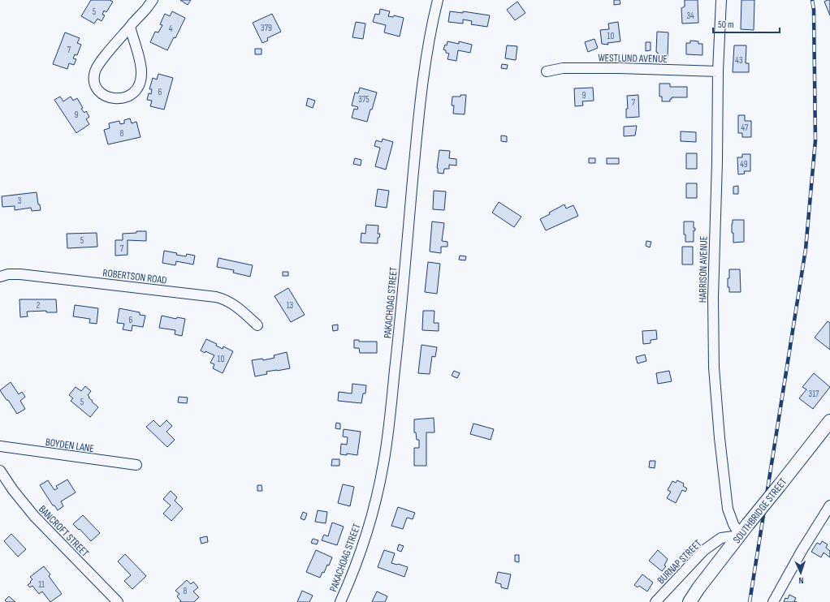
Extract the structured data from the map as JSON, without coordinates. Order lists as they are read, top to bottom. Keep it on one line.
{"streets":{"main road":["SOUTHBRIDGE STREET"],"street":["WESTLUND AVENUE","HARRISON AVENUE","ROBERTSON ROAD","PAKACHOAG STREET","BOYDEN LANE","BANCROFT STREET","BURNAP STREET"]},"crossings":[["WESTLUND AVENUE","HARRISON AVENUE"],["HARRISON AVENUE","SOUTHBRIDGE STREET"],["HARRISON AVENUE","BURNAP STREET"],["SOUTHBRIDGE STREET","BURNAP STREET"]],"house_numbers":["5","34","379","4","10","7","43","6","9","375","7","9","47","8","49","3","5","7","2","13","6","10","317","5","11","8"],"scale_bar":"50 m","north":"bottom"}
